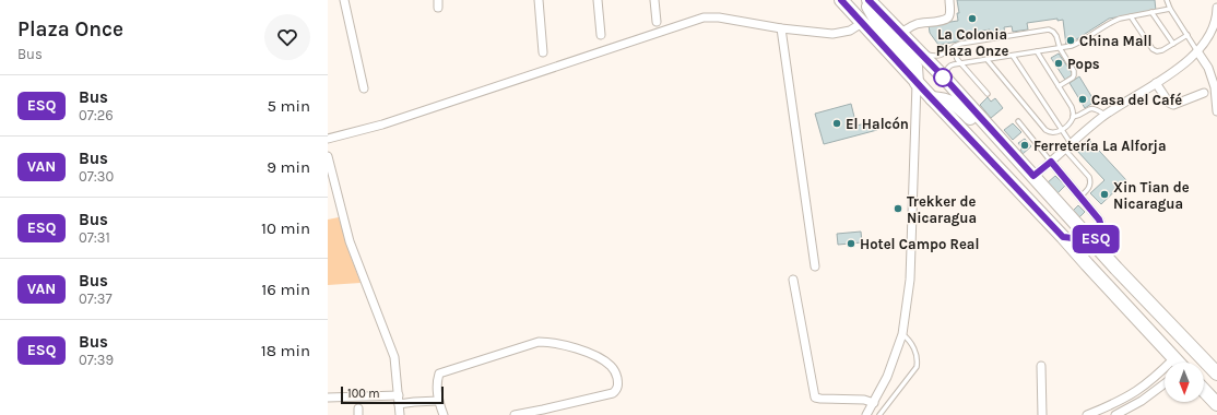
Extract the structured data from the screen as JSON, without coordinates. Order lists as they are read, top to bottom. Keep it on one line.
{"places":["La Colonia Plaza Onze","China Mall","Pops","Casa del Café","El Halcón","Ferretería La Alforja","Xin Tian de Nicaragua","Trekker de Nicaragua","Hotel Campo Real"],"lines":["bus line ESQ"],"scale_bar":"100 m","north":"bottom","page":{"heading":["Plaza Once","Bus"],"on_map":"ESQ","list":[{"mark":"ESQ","name":"Bus","note":"07:26","value":"5 min"},{"mark":"VAN","name":"Bus","note":"07:30","value":"9 min"},{"mark":"ESQ","name":"Bus","note":"07:31","value":"10 min"},{"mark":"VAN","name":"Bus","note":"07:37","value":"16 min"},{"mark":"ESQ","name":"Bus","note":"07:39","value":"18 min"}],"scale":"100 m"}}
